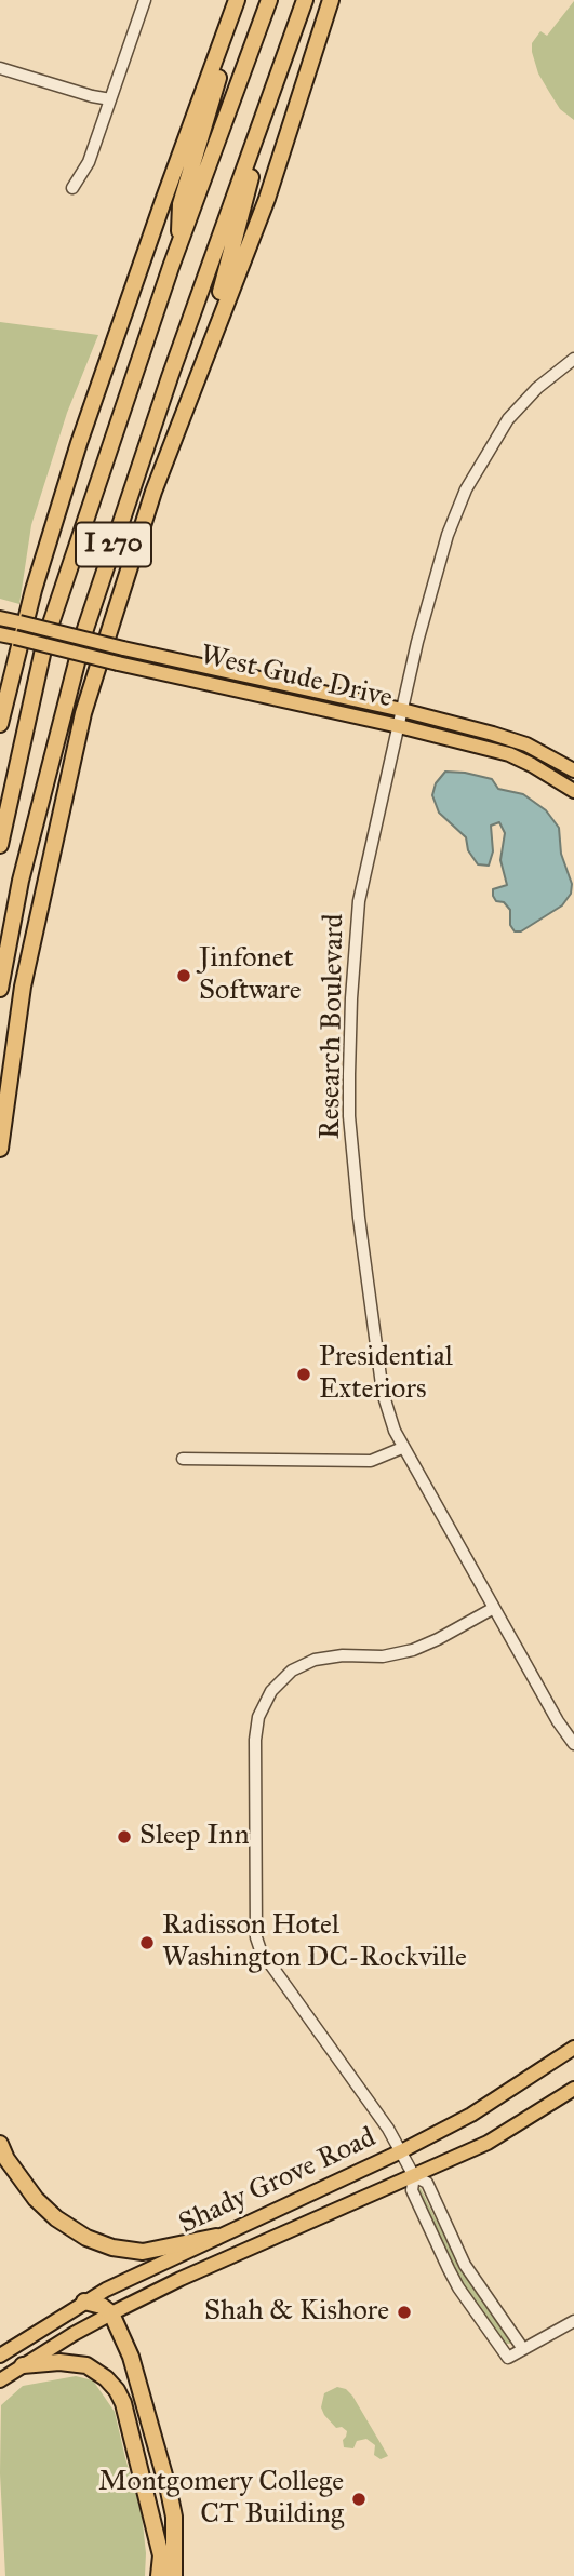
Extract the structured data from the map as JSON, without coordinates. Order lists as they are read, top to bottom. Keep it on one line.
{"streets":{"highway":["I 270"],"main road":["West Gude Drive","Shady Grove Road"],"street":["Research Boulevard"]},"crossings":[["West Gude Drive","Research Boulevard"]],"places":["Jinfonet Software","Presidential Exteriors","Sleep Inn","Radisson Hotel Washington DC-Rockville","Shah & Kishore","Montgomery College CT Building"]}
